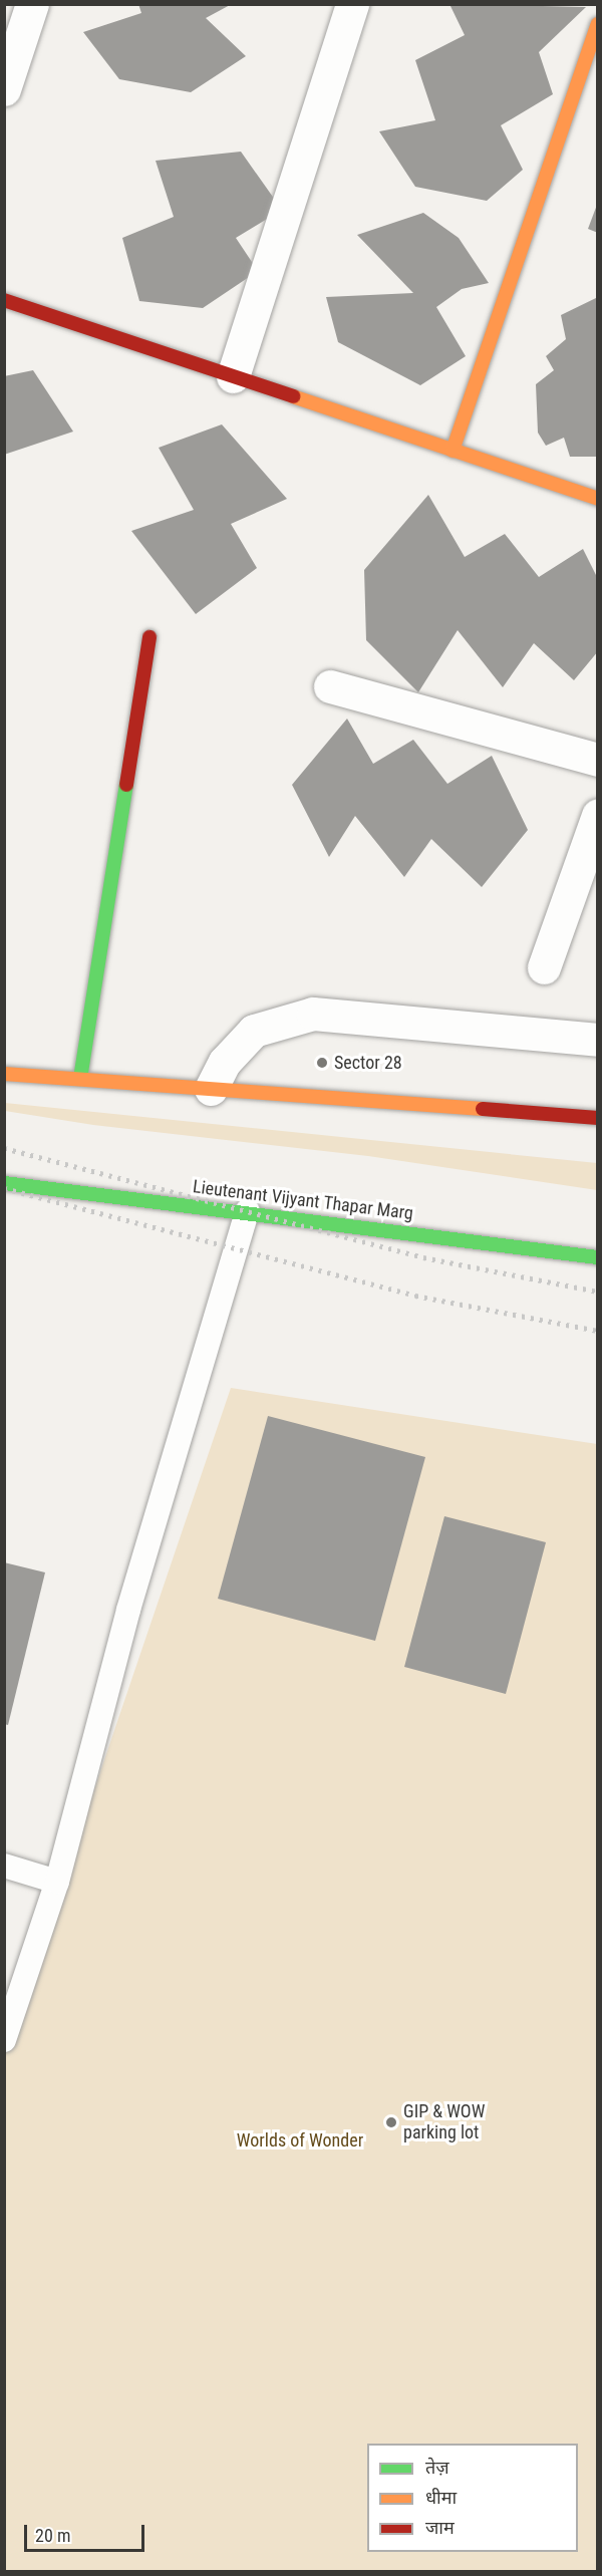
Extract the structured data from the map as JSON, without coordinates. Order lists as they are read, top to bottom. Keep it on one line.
{"streets":{"street":["Lieutenant Vijyant Thapar Marg"]},"parks":["Worlds of Wonder"],"places":["Sector 28","GIP & WOW parking lot"],"legend":["तेज़","धीमा","जाम"],"scale_bar":"20 m"}
